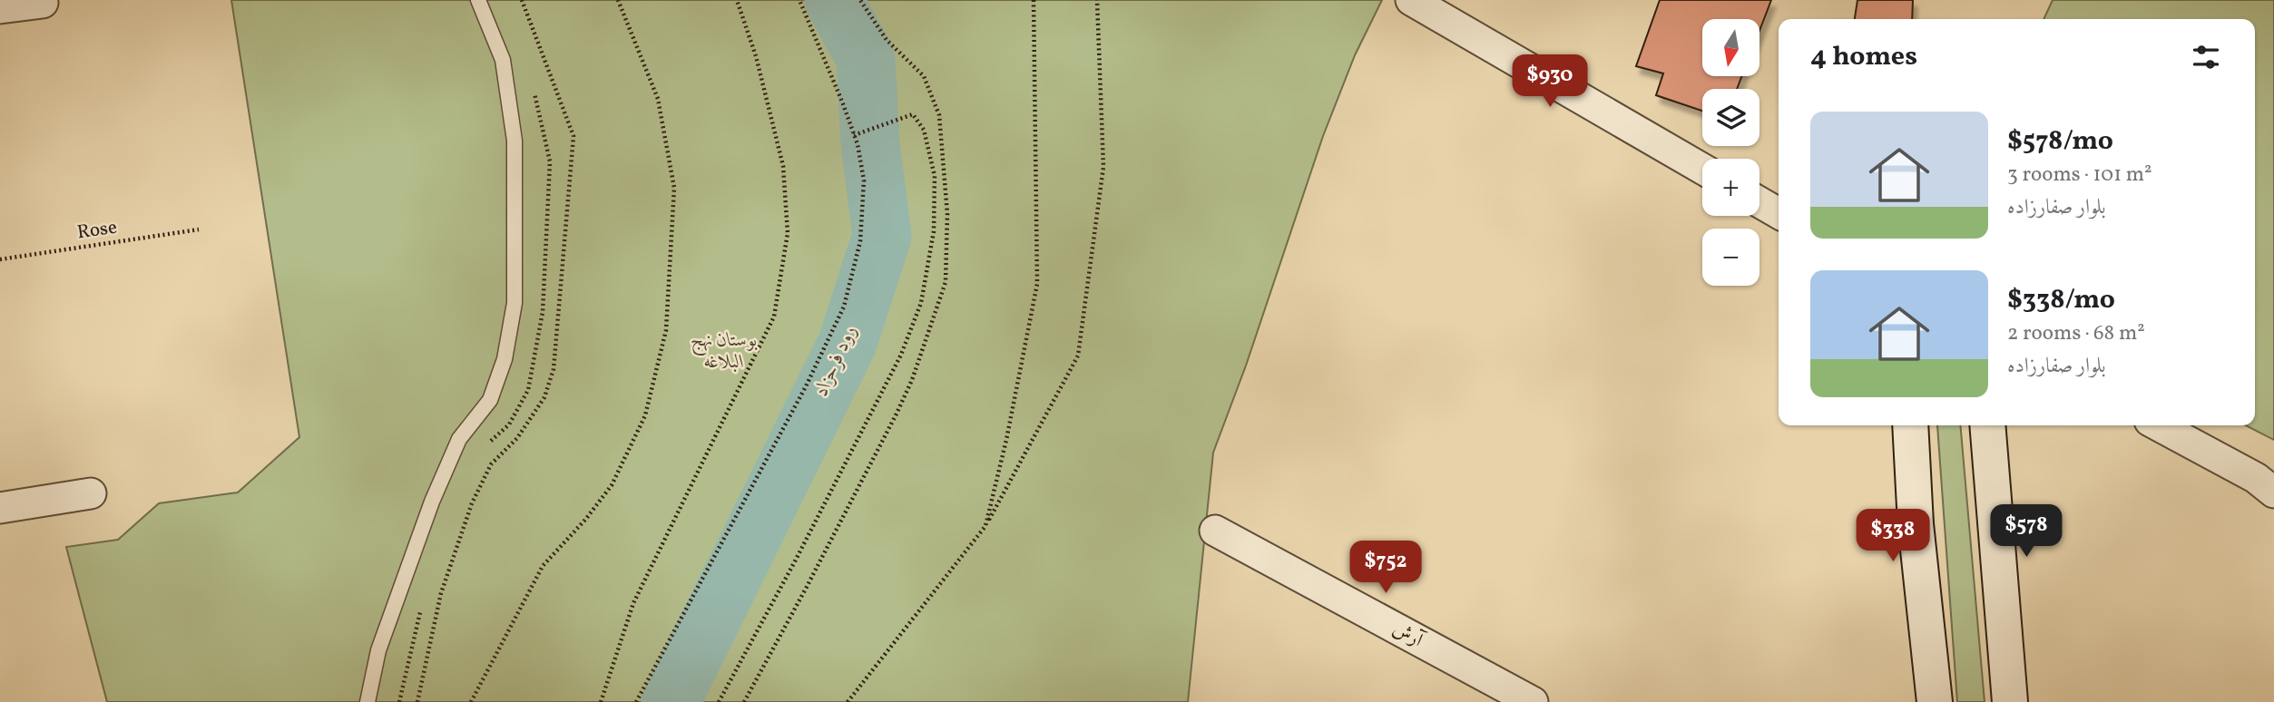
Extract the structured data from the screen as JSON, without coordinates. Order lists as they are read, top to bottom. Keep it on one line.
{"streets":{"street":["آرش"],"path":["Rose"]},"water":["رود فرحزاد"],"parks":["بوستان نهج البلاغه"],"north":"bottom","page":{"map_buttons":["+","−"],"heading":"4 homes","price":["$930","$578","$338","$752"],"list":[{"name":"$578/mo","note":"3 rooms · 101 m² · بلوار صفارزاده"},{"name":"$338/mo","note":"2 rooms · 68 m² · بلوار صفارزاده"}]}}
